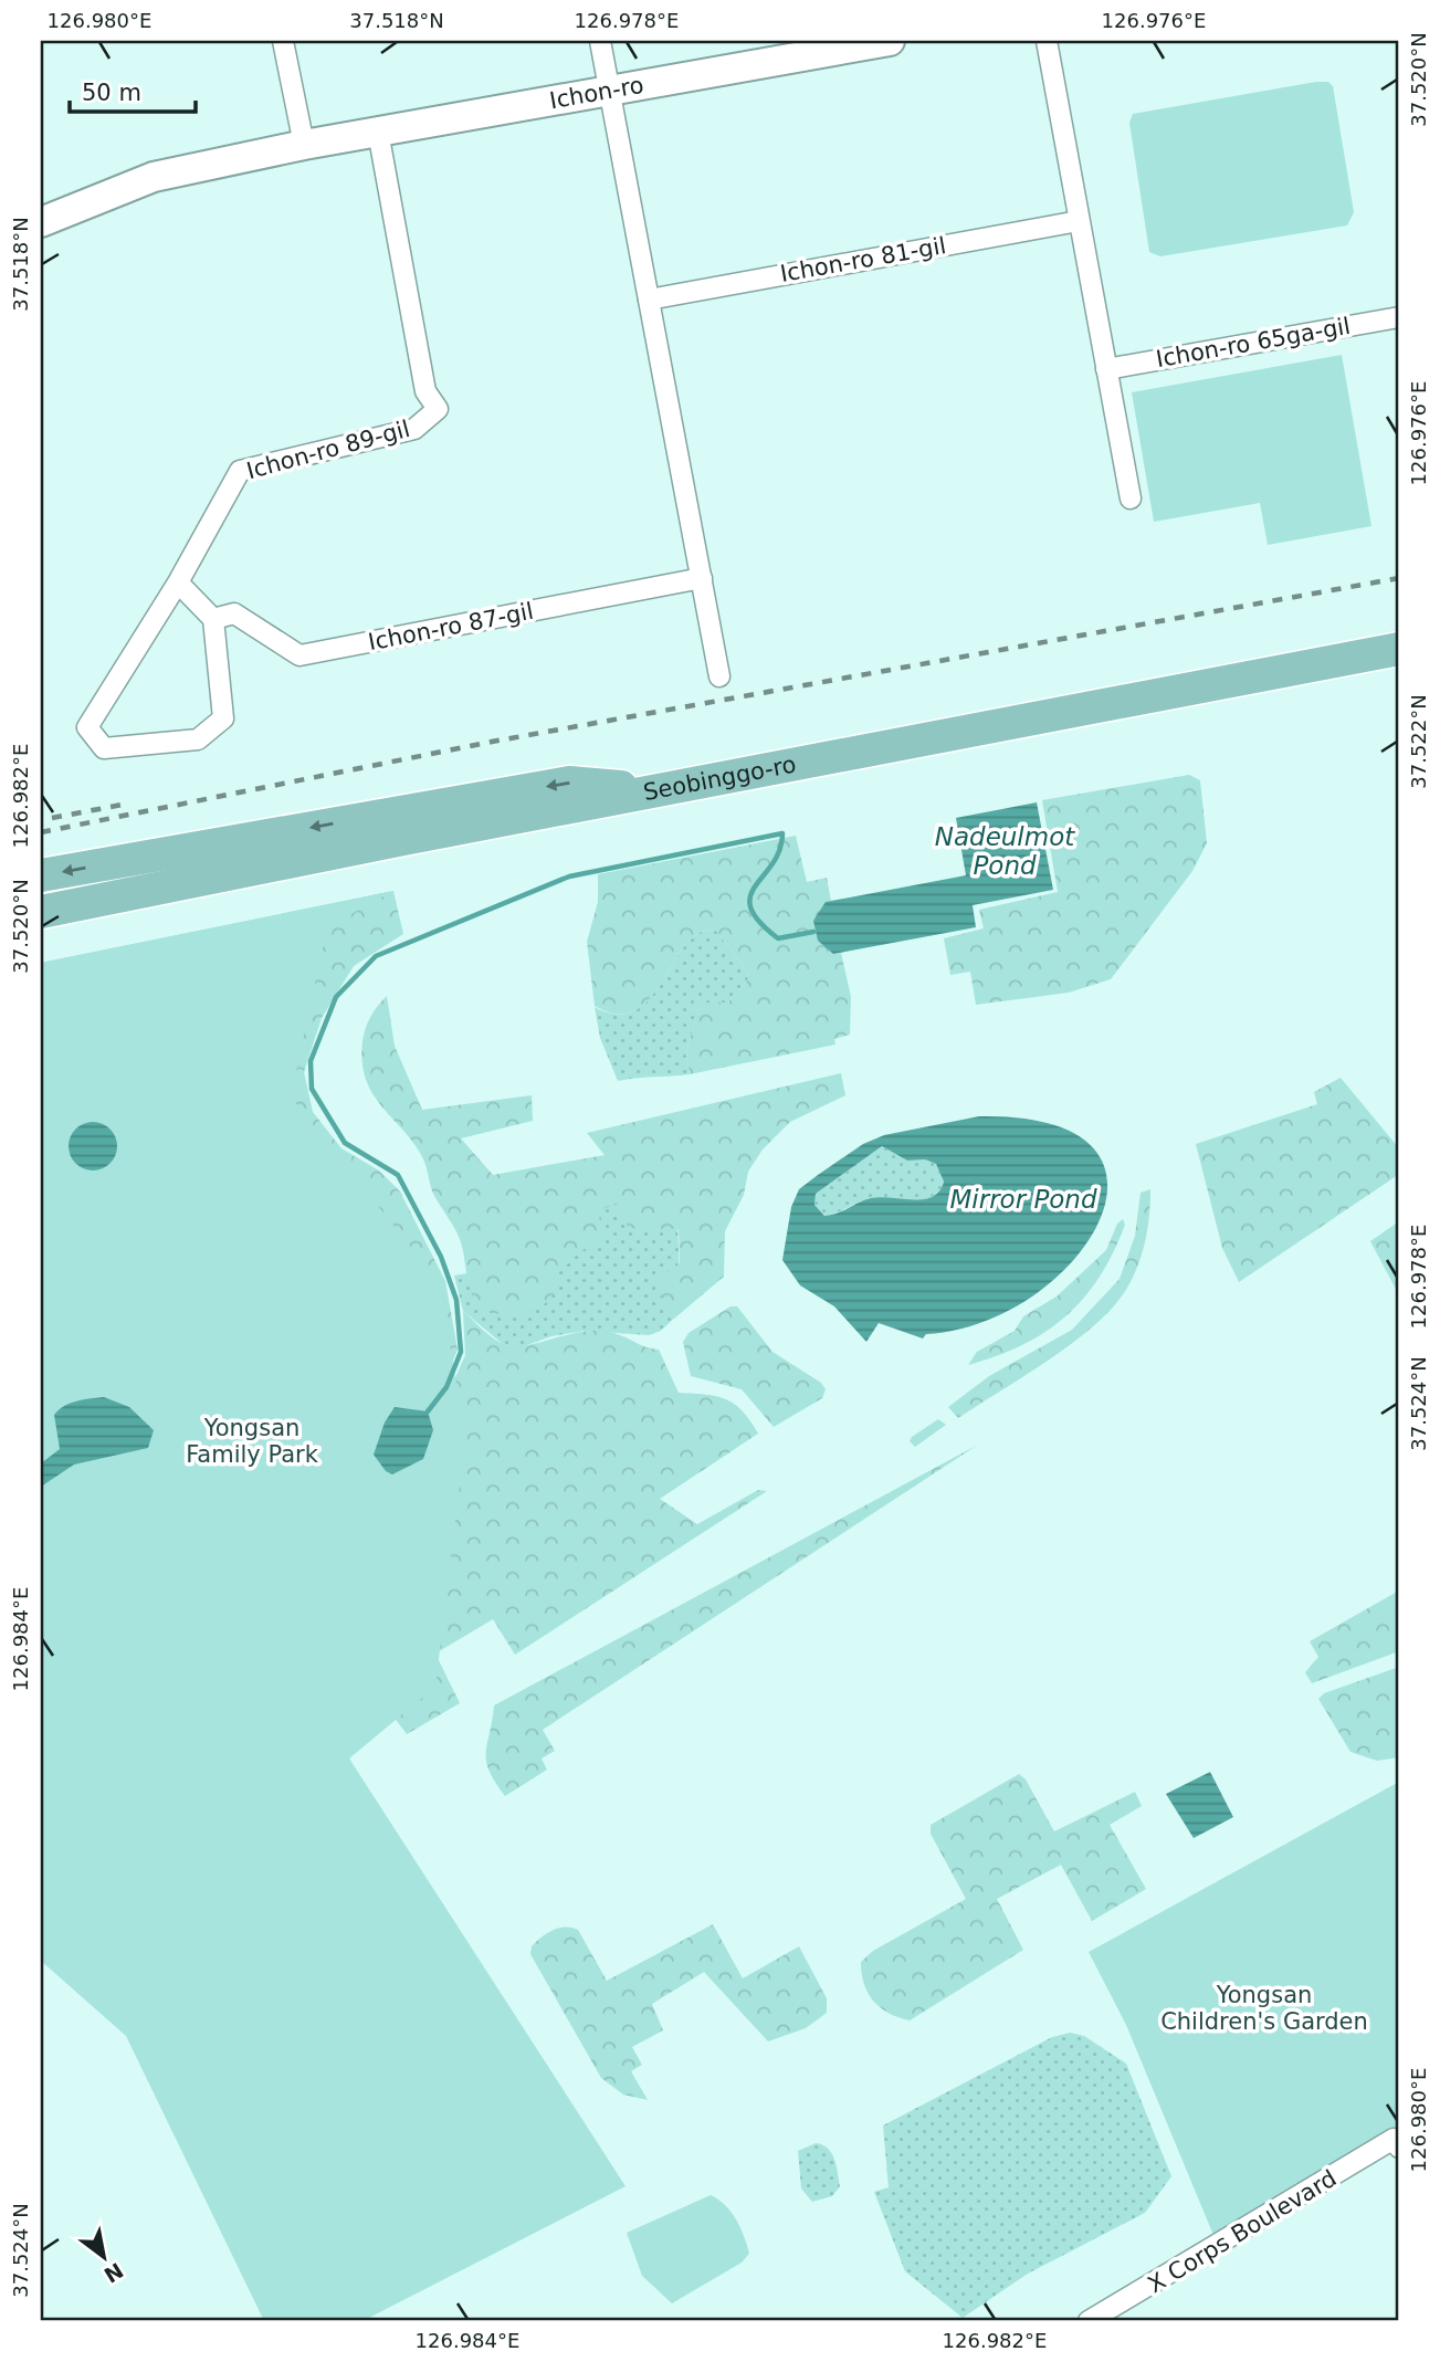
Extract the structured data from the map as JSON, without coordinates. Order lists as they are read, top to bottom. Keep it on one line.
{"streets":{"main road":["Seobinggo-ro"],"street":["Ichon-ro","Ichon-ro 81-gil","Ichon-ro 65ga-gil","Ichon-ro 89-gil","Ichon-ro 87-gil","X Corps Boulevard"]},"crossings":[["Ichon-ro","Ichon-ro 89-gil"],["Ichon-ro 89-gil","Ichon-ro 87-gil"]],"water":["Nadeulmot Pond","Mirror Pond"],"parks":["Yongsan Family Park","Yongsan Children's Garden"],"scale_bar":"50 m","north":"bottom right","coordinates":["126.980°E","37.518°N","126.978°E","126.976°E","37.520°N","37.522°N","126.982°E","37.524°N","126.984°E"]}
